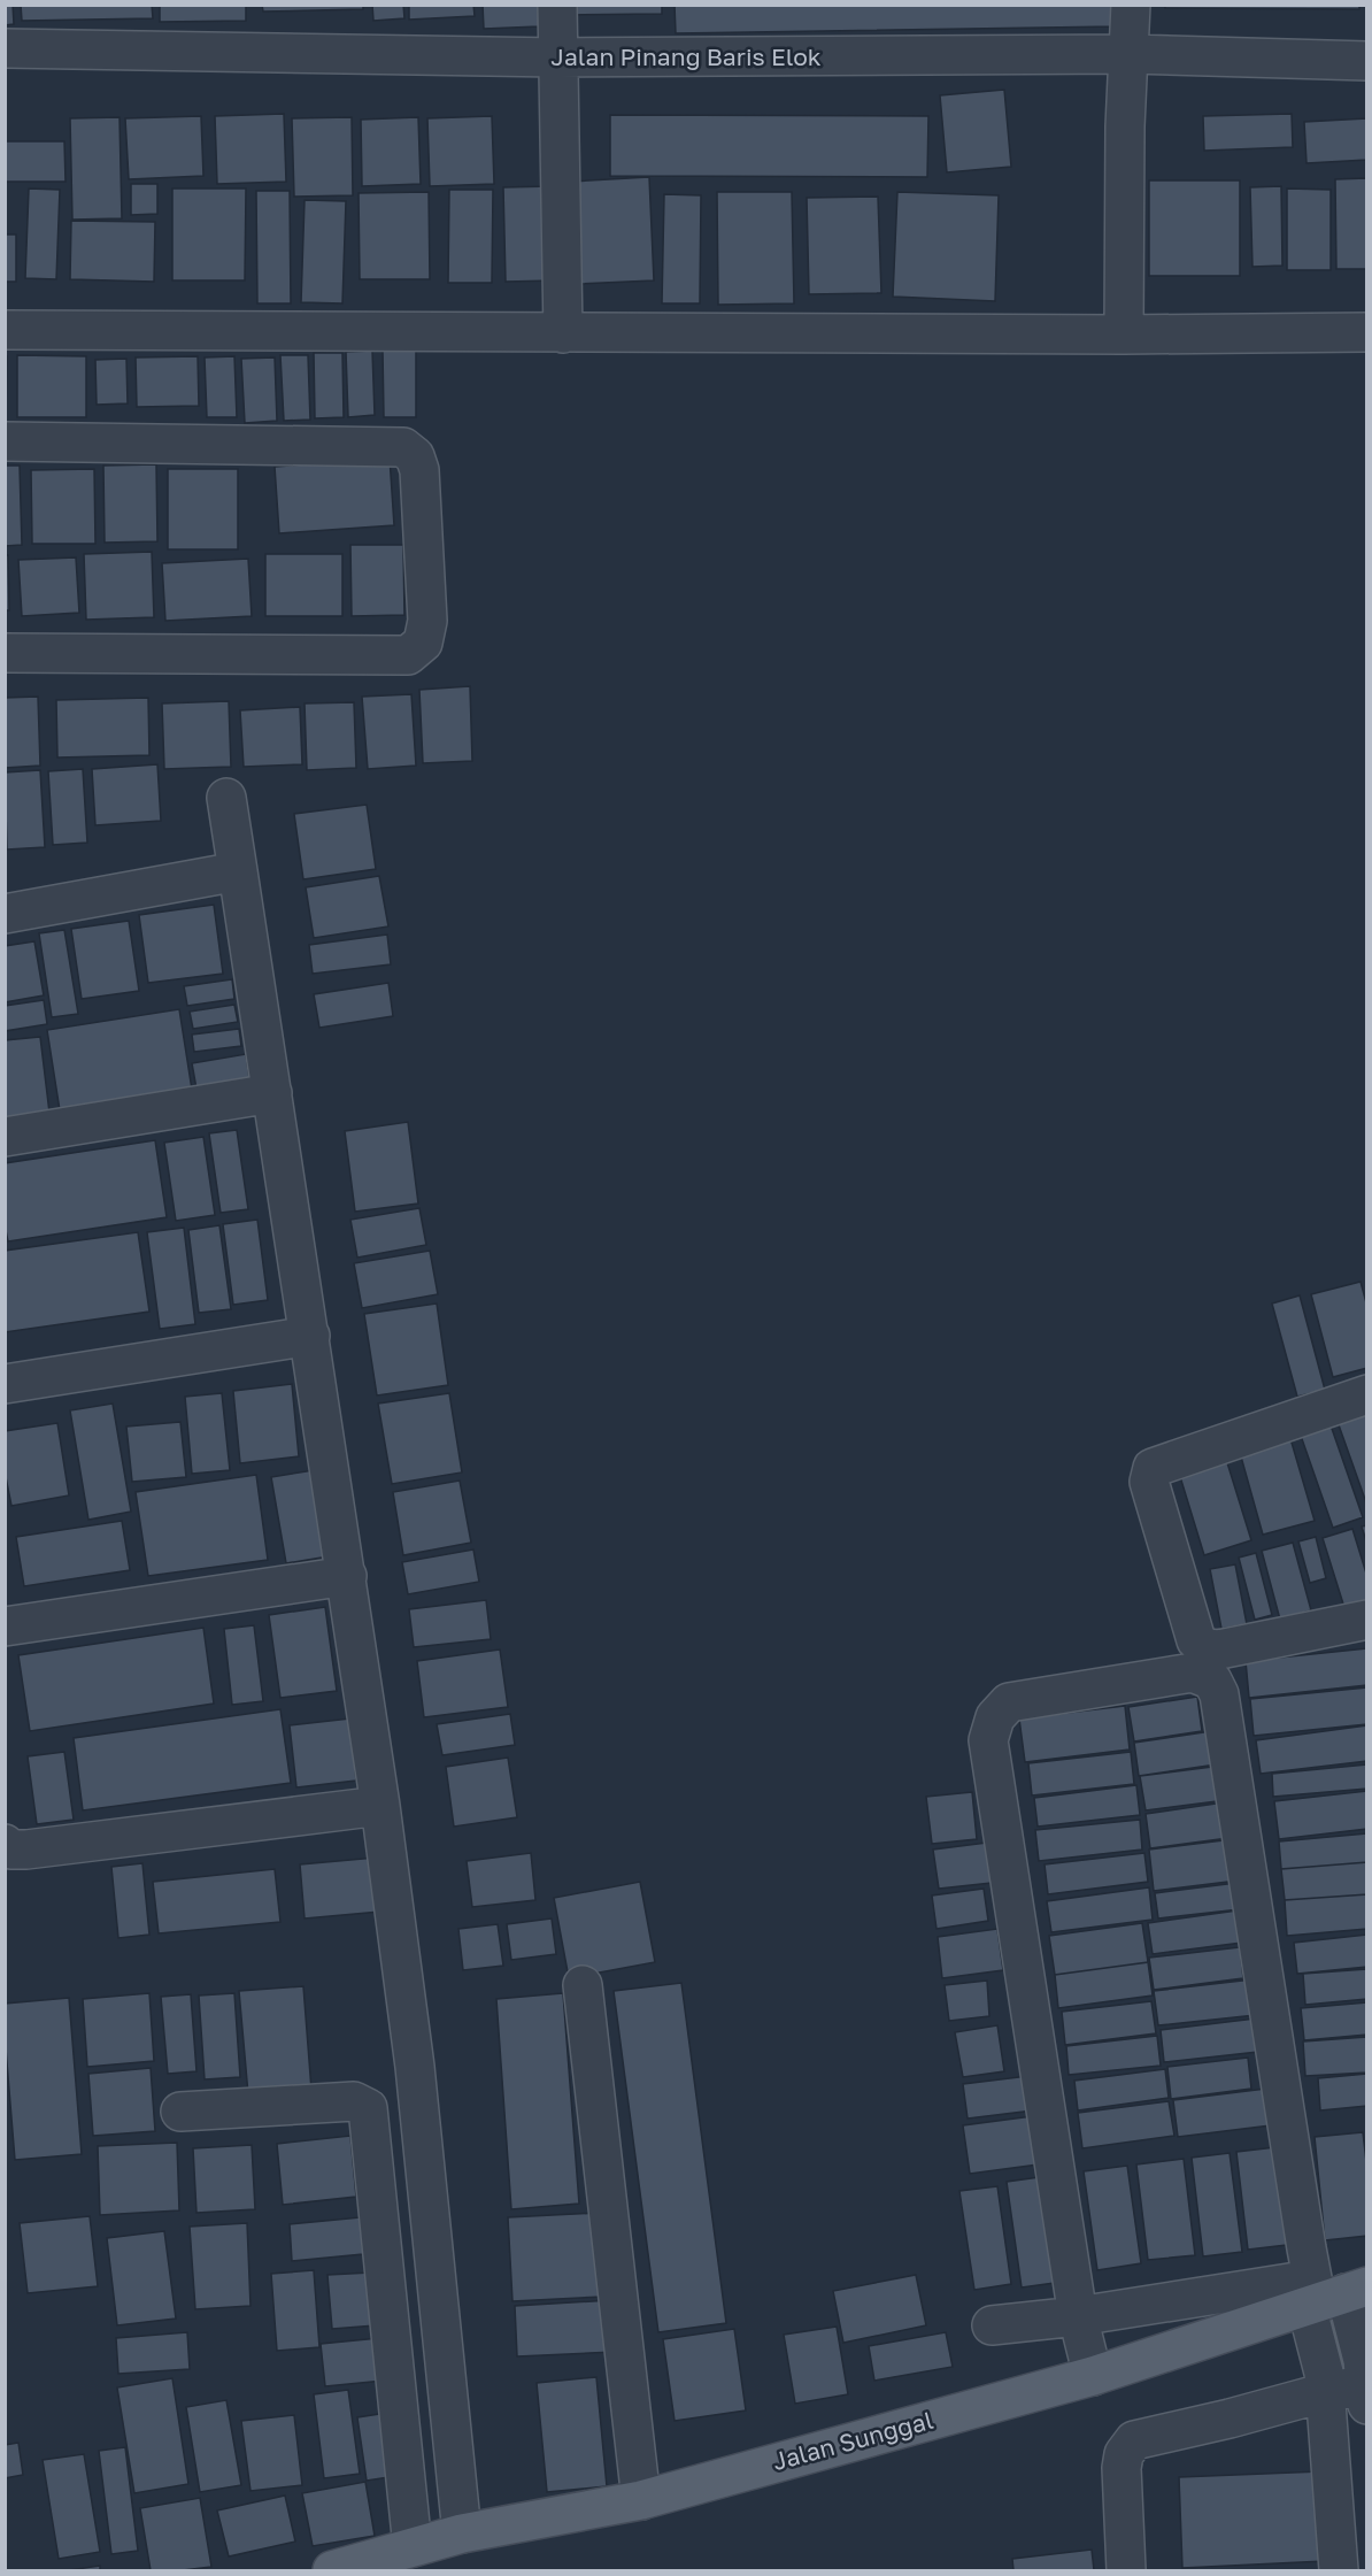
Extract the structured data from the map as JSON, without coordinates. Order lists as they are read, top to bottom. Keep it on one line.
{"streets":{"main road":["Jalan Sunggal"],"street":["Jalan Pinang Baris Elok"]}}
